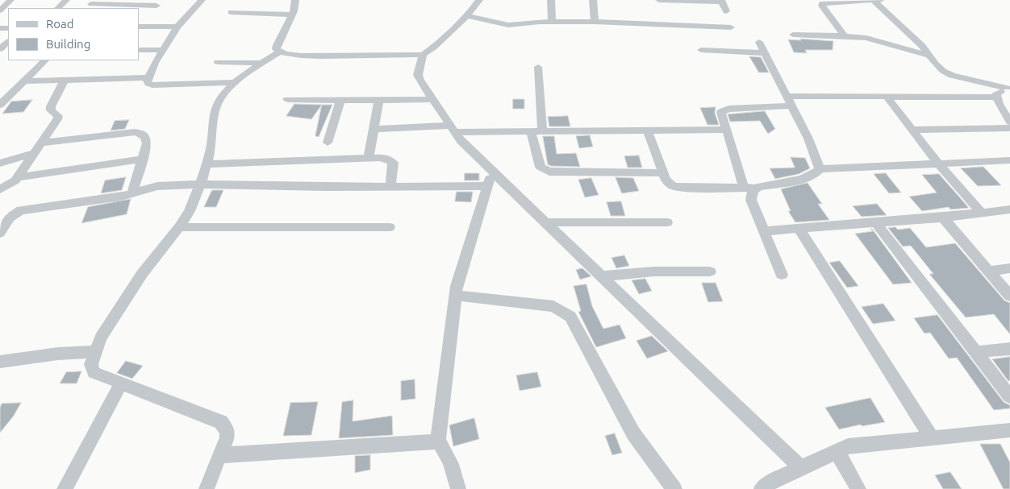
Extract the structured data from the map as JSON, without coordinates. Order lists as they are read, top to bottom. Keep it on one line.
{"legend":["Road","Building"]}
